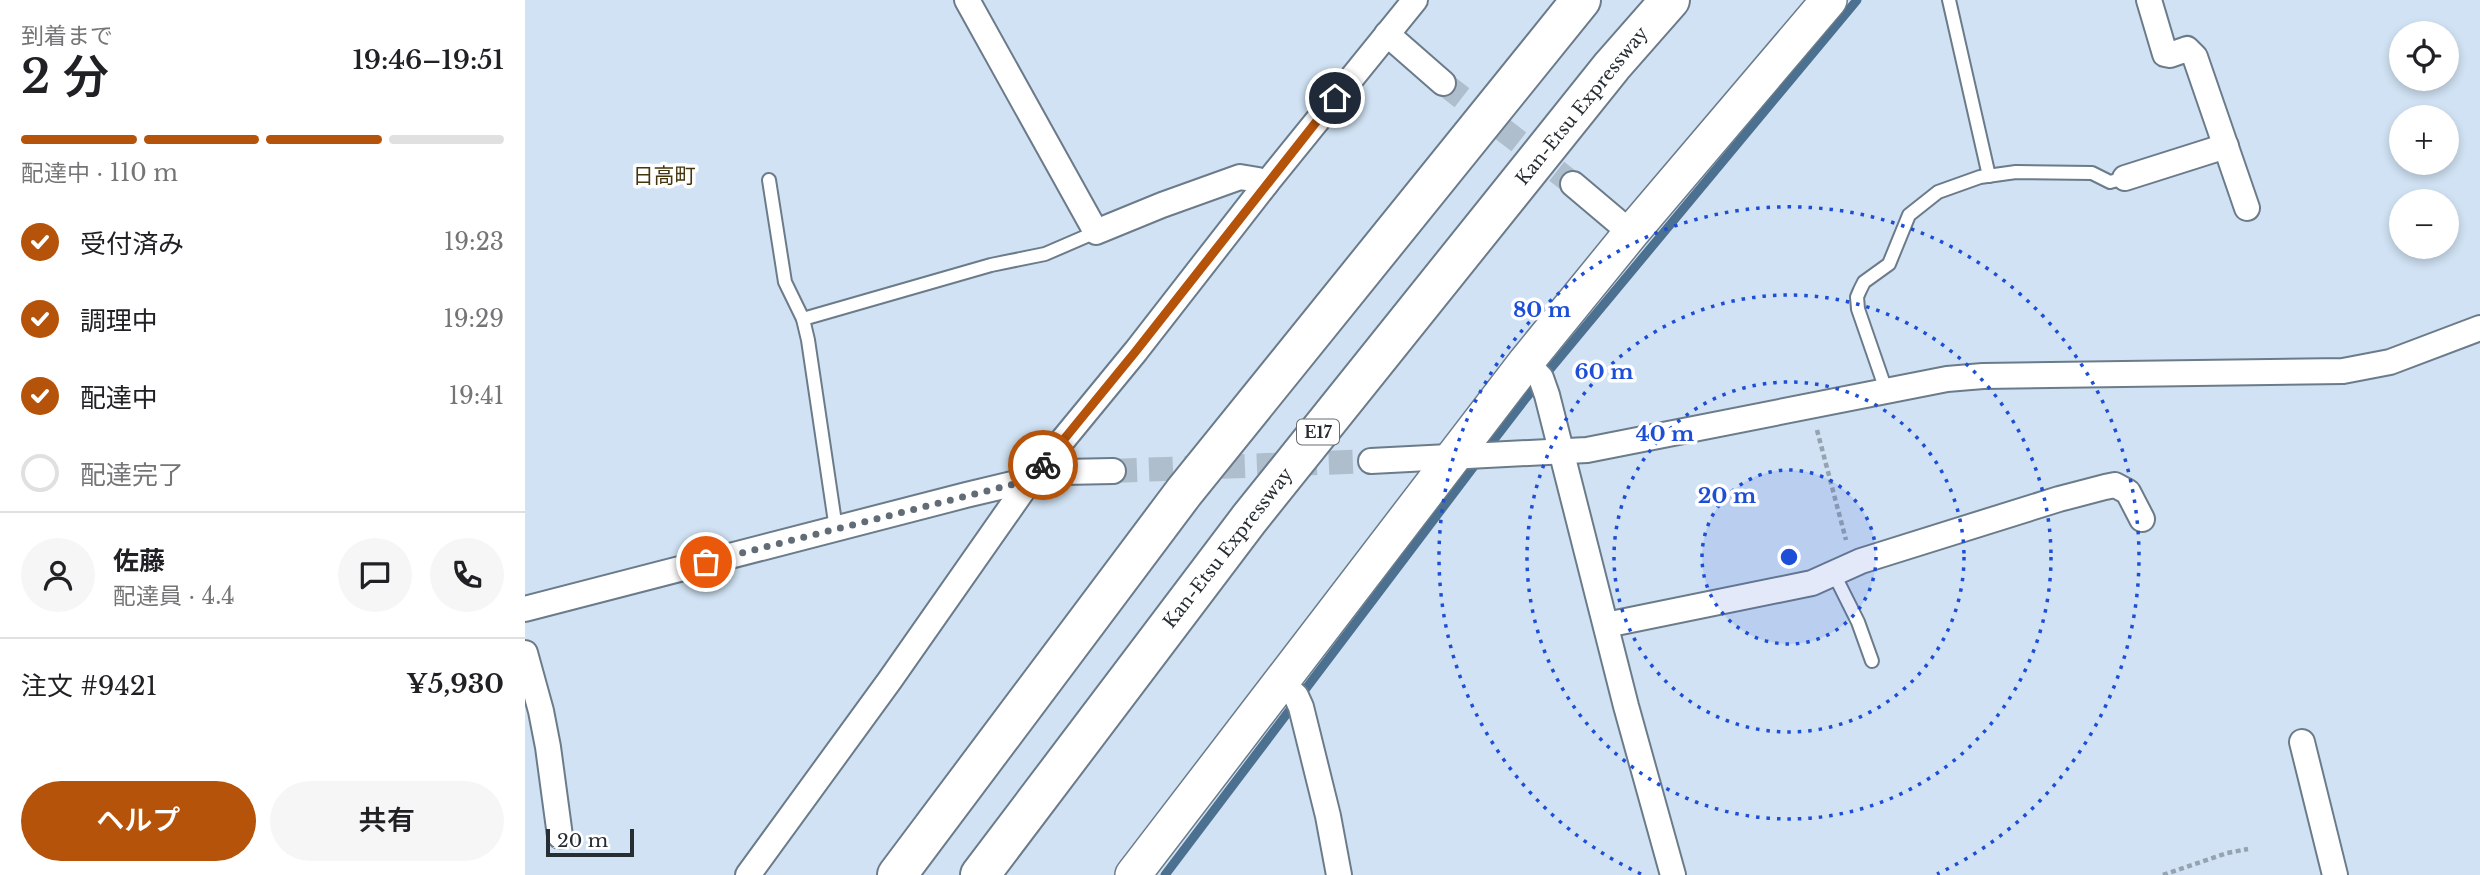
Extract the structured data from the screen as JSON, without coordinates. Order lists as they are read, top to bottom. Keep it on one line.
{"streets":{"highway":["Kan-Etsu Expressway","E17"]},"districts":["日高町"],"scale_bar":"20 m","page":{"heading":["2 分","到着まで","19:46–19:51"],"panel":["佐藤","配達員 · 4.4","注文 #9421","¥5,930"],"map_buttons":["+","−"],"bar":"配達中 · 110 m","list":[["受付済み","19:23"],["調理中","19:29"],["配達中","19:41"],"配達完了"],"buttons":["ヘルプ","共有"],"scale":"20 m"},"rings":["80 m","60 m","40 m","20 m"]}
